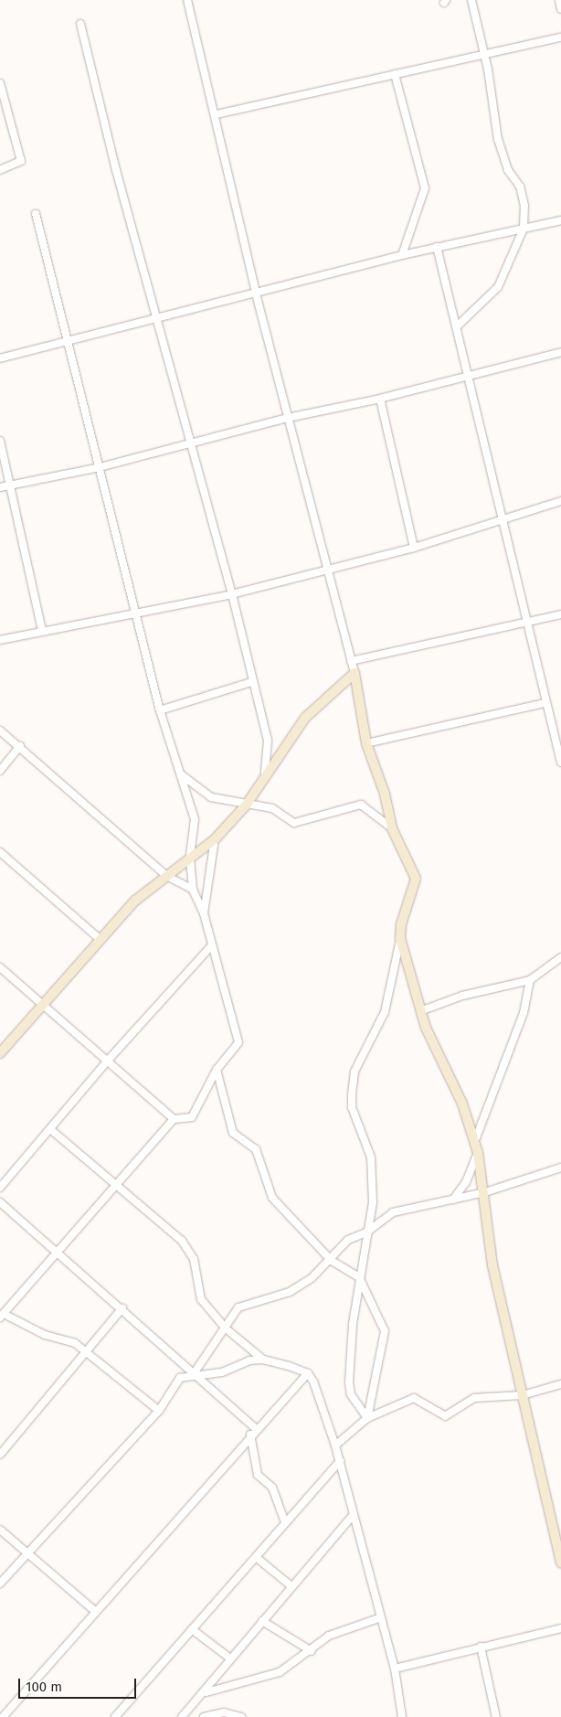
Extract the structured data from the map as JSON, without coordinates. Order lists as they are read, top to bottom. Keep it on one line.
{"scale_bar":"100 m"}
